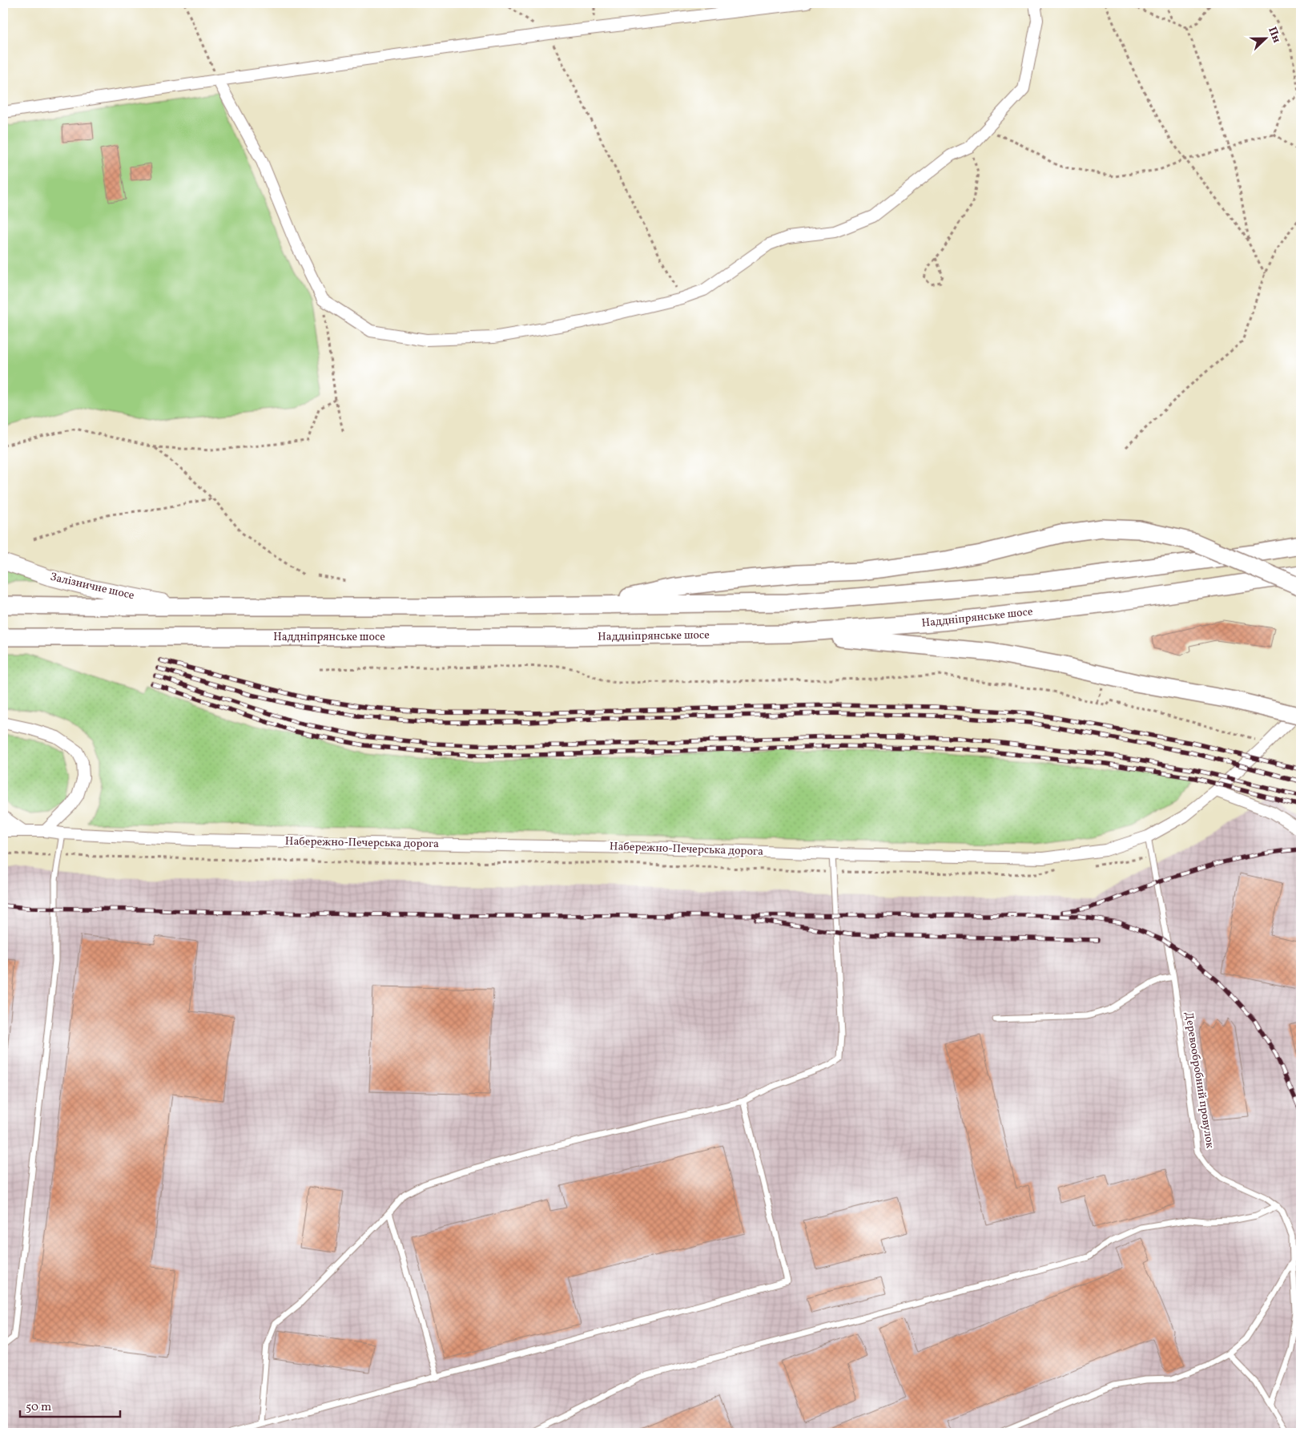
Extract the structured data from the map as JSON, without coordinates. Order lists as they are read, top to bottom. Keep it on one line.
{"streets":{"main road":["Наддніпрянське шосе"],"street":["Залізничне шосе","Набережно-Печерська дорога"],"lane":["Деревообробний провулок"]},"crossings":[["Набережно-Печерська дорога","Деревообробний провулок"]],"scale_bar":"50 m","north":"right"}
